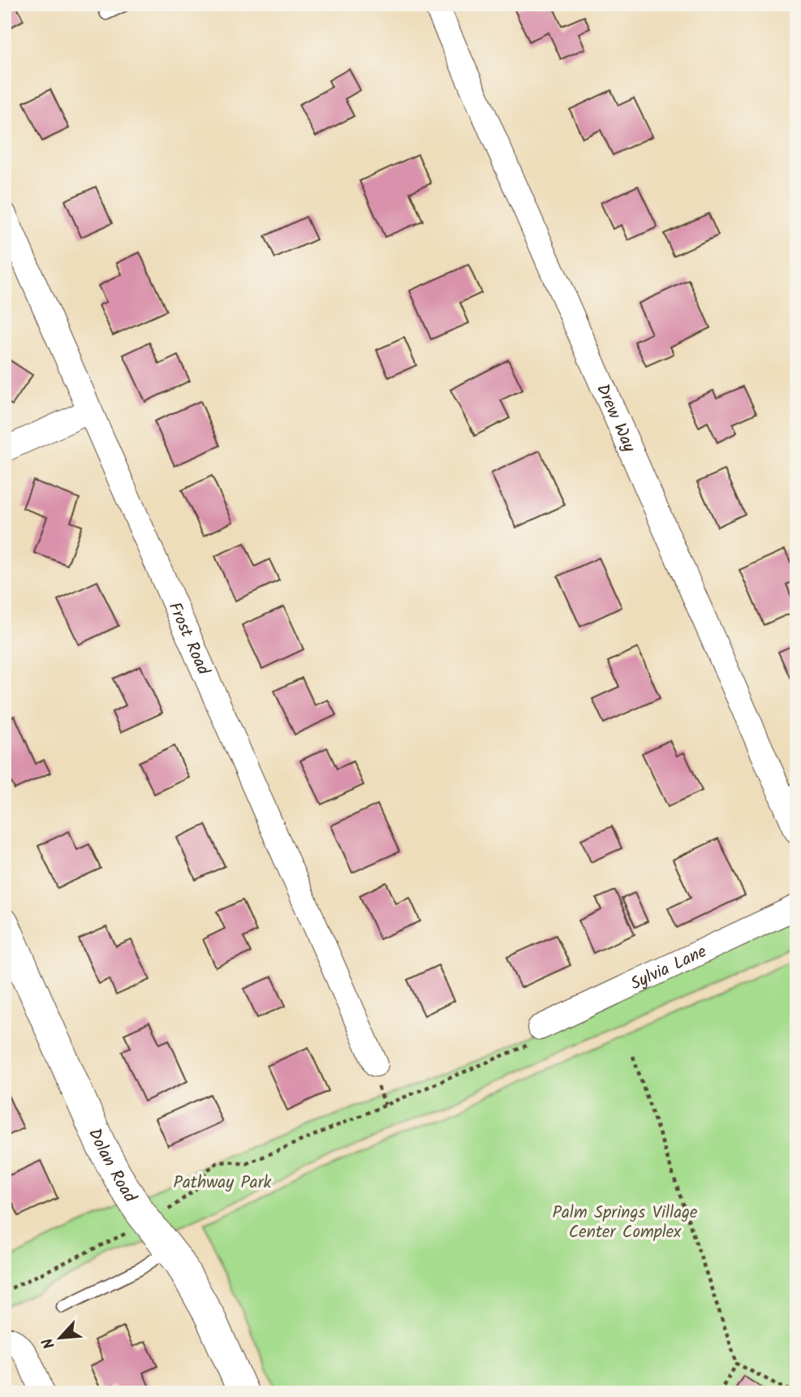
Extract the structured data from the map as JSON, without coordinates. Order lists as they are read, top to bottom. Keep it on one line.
{"streets":{"street":["Drew Way","Frost Road","Sylvia Lane","Dolan Road"]},"parks":["Pathway Park","Palm Springs Village Center Complex"],"north":"bottom left"}
